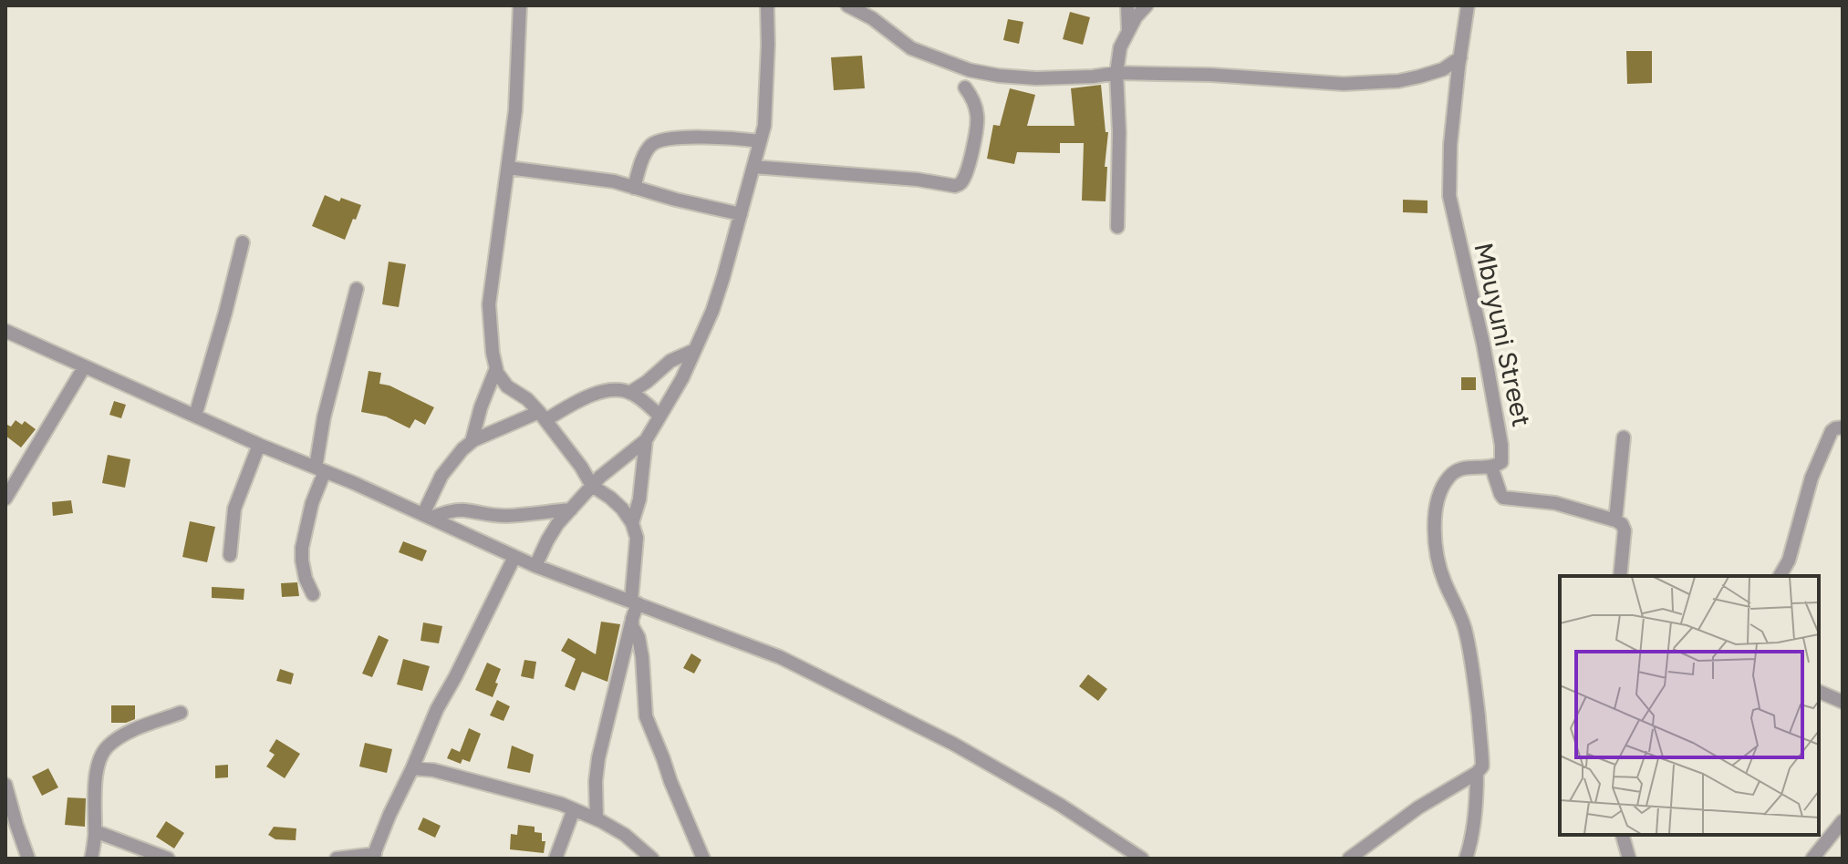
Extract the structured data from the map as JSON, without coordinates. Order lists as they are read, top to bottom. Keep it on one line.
{"streets":{"street":["Mbuyuni Street"]}}
